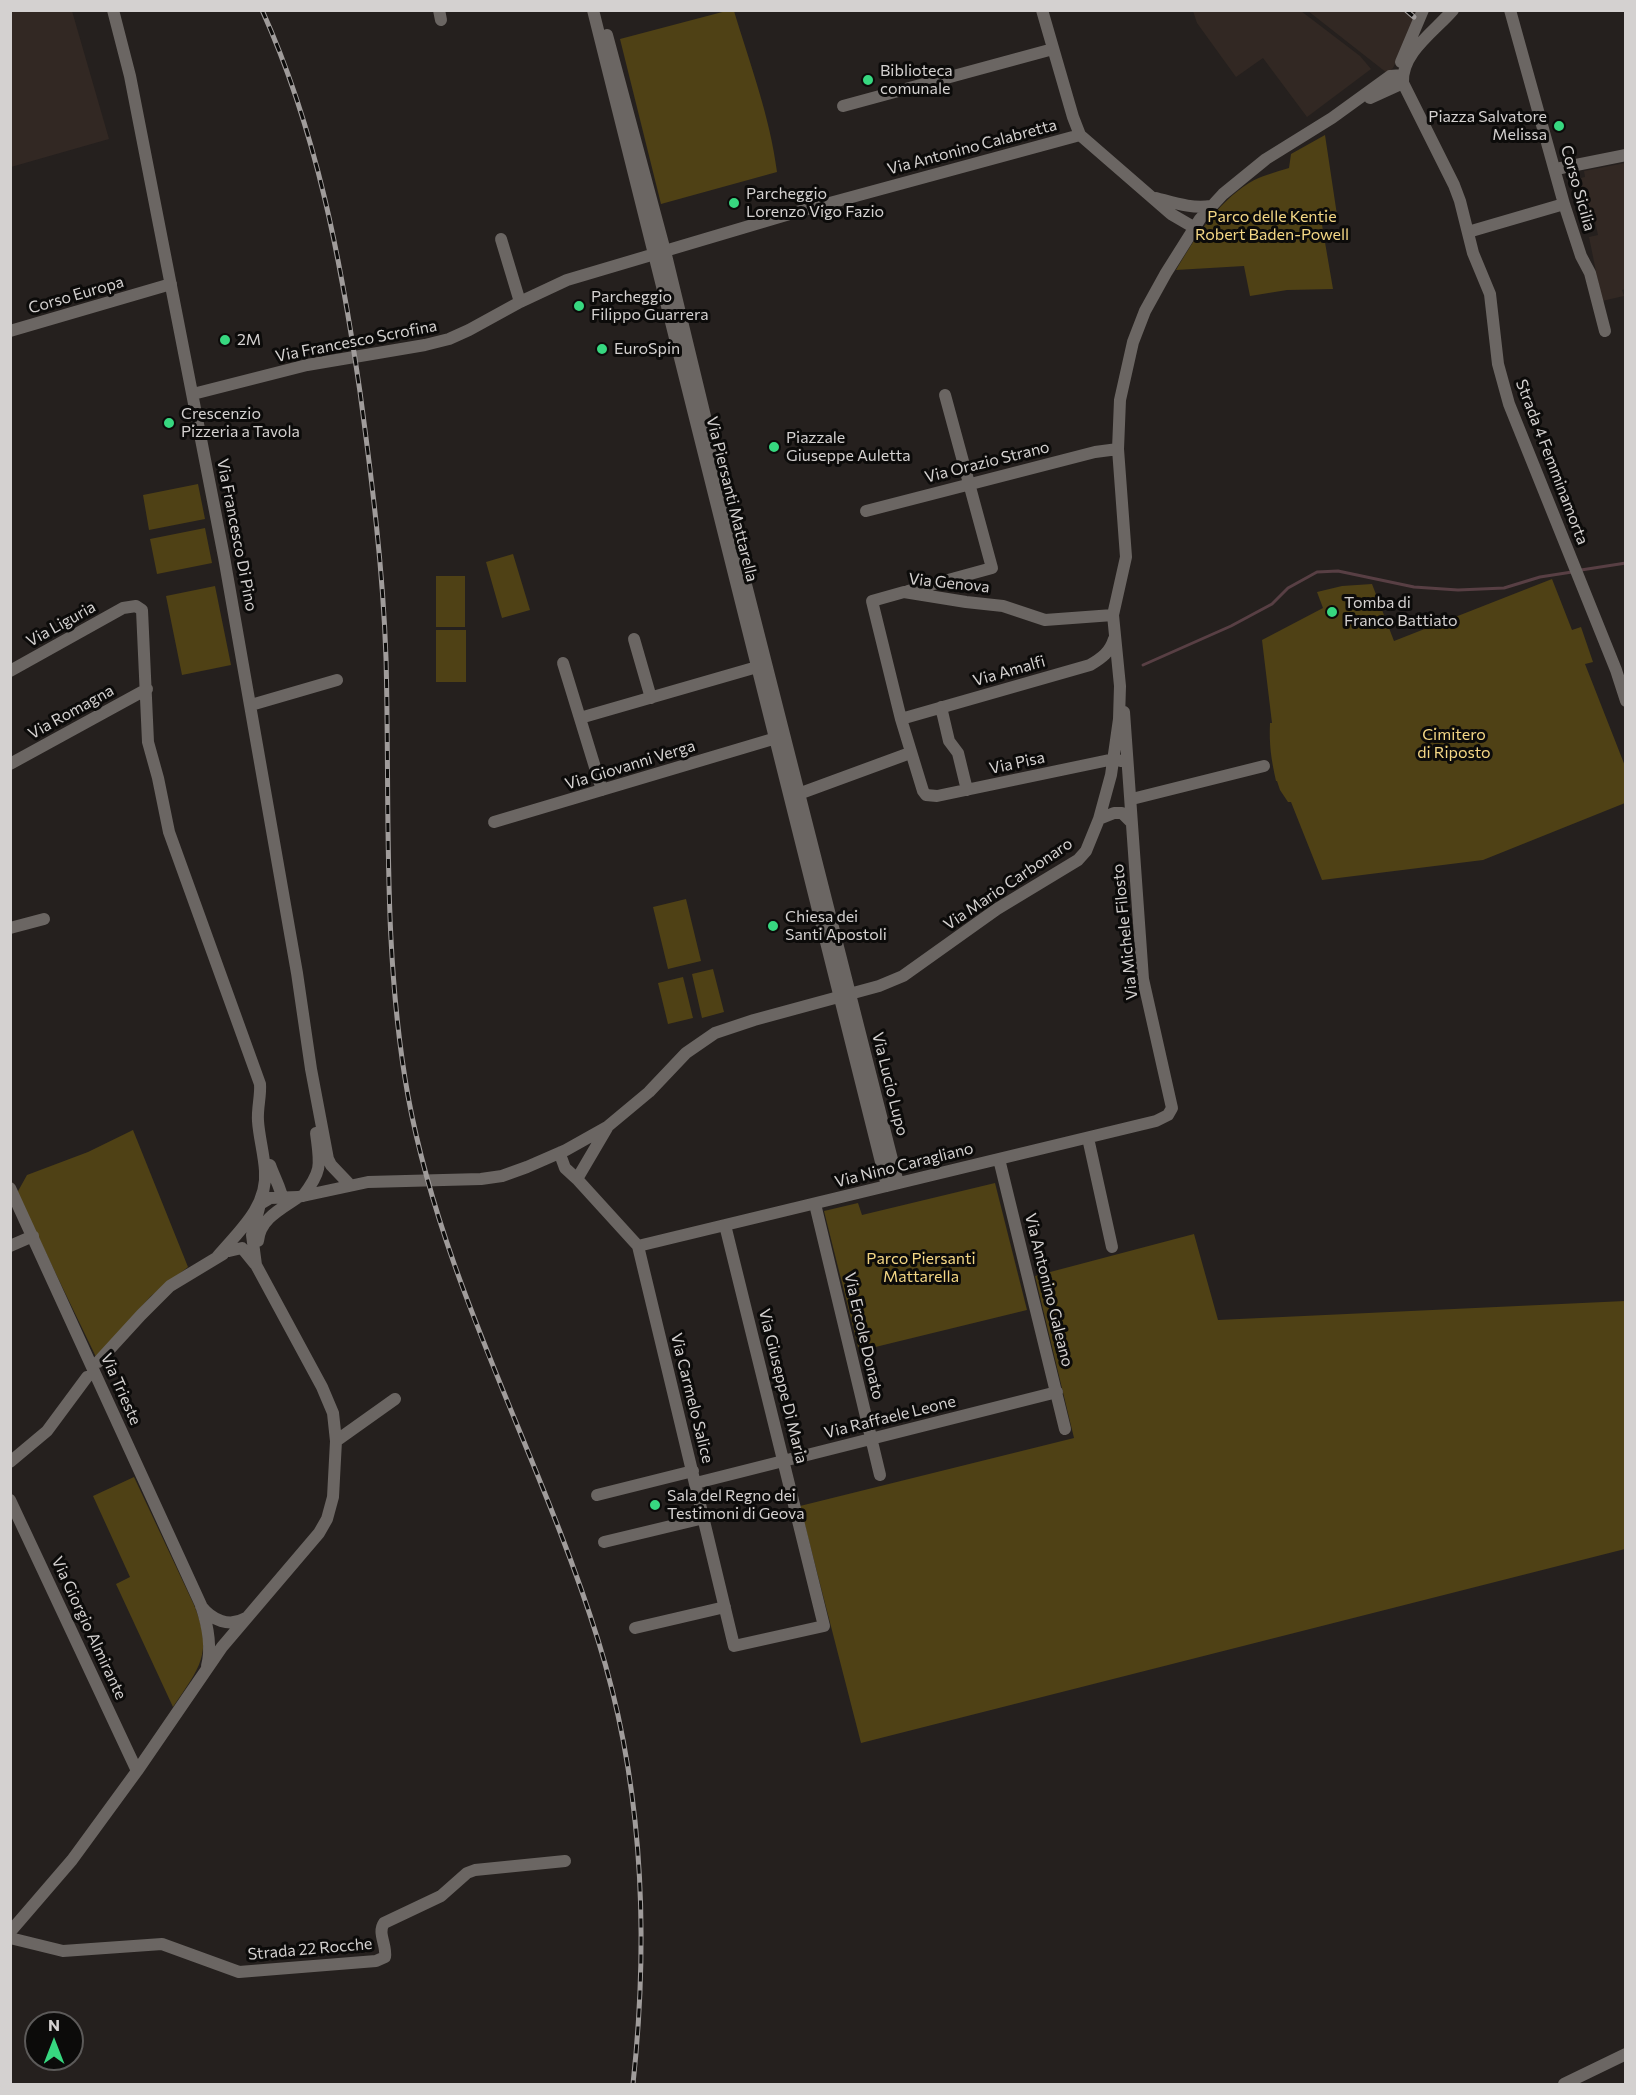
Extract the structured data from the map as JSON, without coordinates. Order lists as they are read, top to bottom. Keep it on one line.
{"streets":{"street":["Via Antonino Calabretta","Corso Sicilia","Corso Europa","Via Francesco Scrofina","Via Orazio Strano","Strada 4 Femminamorta","Via Piersanti Mattarella","Via Francesco Di Pino","Via Genova","Via Liguria","Via Amalfi","Via Romagna","Via Pisa","Via Giovanni Verga","Via Mario Carbonaro","Via Michele Filosto","Via Lucio Lupo","Via Nino Caragliano","Via Antonino Galeano","Via Ercole Donato","Via Giuseppe Di Maria","Via Trieste","Via Carmelo Salice","Via Raffaele Leone","Via Giorgio Almirante","Strada 22 Rocche"]},"crossings":[["Via Antonino Calabretta","Via Francesco Scrofina"],["Via Antonino Calabretta","Via Piersanti Mattarella"],["Corso Europa","Via Francesco Di Pino"],["Via Francesco Scrofina","Via Piersanti Mattarella"],["Via Francesco Scrofina","Via Francesco Di Pino"],["Via Orazio Strano","Via Mario Carbonaro"],["Via Piersanti Mattarella","Via Giovanni Verga"],["Via Piersanti Mattarella","Via Mario Carbonaro"],["Via Piersanti Mattarella","Via Lucio Lupo"],["Via Francesco Di Pino","Via Mario Carbonaro"],["Via Genova","Via Amalfi"],["Via Genova","Via Pisa"],["Via Genova","Via Mario Carbonaro"],["Via Liguria","Via Romagna"],["Via Amalfi","Via Mario Carbonaro"],["Via Pisa","Via Mario Carbonaro"],["Via Mario Carbonaro","Via Michele Filosto"],["Via Mario Carbonaro","Via Lucio Lupo"],["Via Michele Filosto","Via Nino Caragliano"],["Via Lucio Lupo","Via Nino Caragliano"],["Via Nino Caragliano","Via Antonino Galeano"],["Via Nino Caragliano","Via Ercole Donato"],["Via Nino Caragliano","Via Giuseppe Di Maria"],["Via Nino Caragliano","Via Carmelo Salice"],["Via Antonino Galeano","Via Raffaele Leone"],["Via Ercole Donato","Via Raffaele Leone"],["Via Giuseppe Di Maria","Via Carmelo Salice"],["Via Giuseppe Di Maria","Via Raffaele Leone"],["Via Carmelo Salice","Via Raffaele Leone"]],"parks":["Parco delle Kentie Robert Baden-Powell","Cimitero di Riposto","Parco Piersanti Mattarella"],"places":["Biblioteca comunale","Piazza Salvatore Melissa","Parcheggio Lorenzo Vigo Fazio","Parcheggio Filippo Guarrera","2M","EuroSpin","Crescenzio Pizzeria a Tavola","Piazzale Giuseppe Auletta","Tomba di Franco Battiato","Chiesa dei Santi Apostoli","Sala del Regno dei Testimoni di Geova"],"north":"top"}
